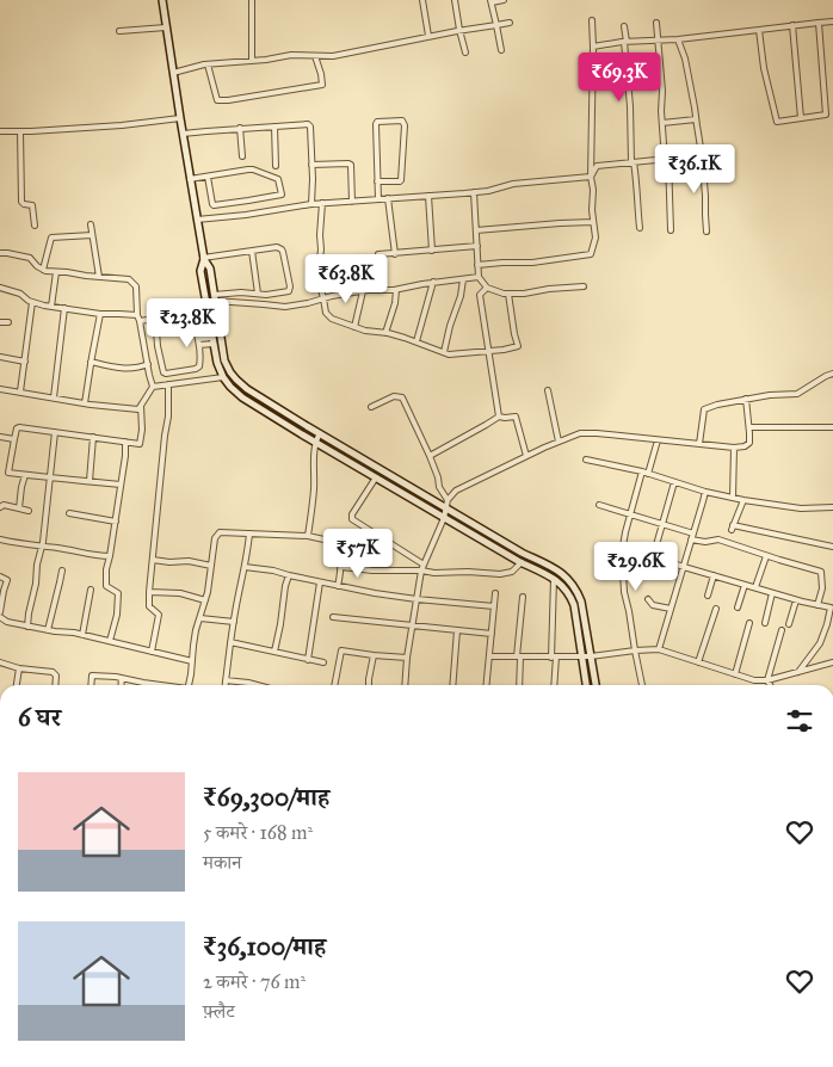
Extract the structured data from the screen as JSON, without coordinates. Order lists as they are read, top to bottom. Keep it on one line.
{"page":{"price":["₹69.3K","₹36.1K","₹63.8K","₹23.8K","₹57K","₹29.6K"],"heading":"6 घर","list":[{"name":"₹69,300/माह","note":"5 कमरे · 168 m² · मकान"},{"name":"₹36,100/माह","note":"2 कमरे · 76 m² · फ़्लैट"}]}}
